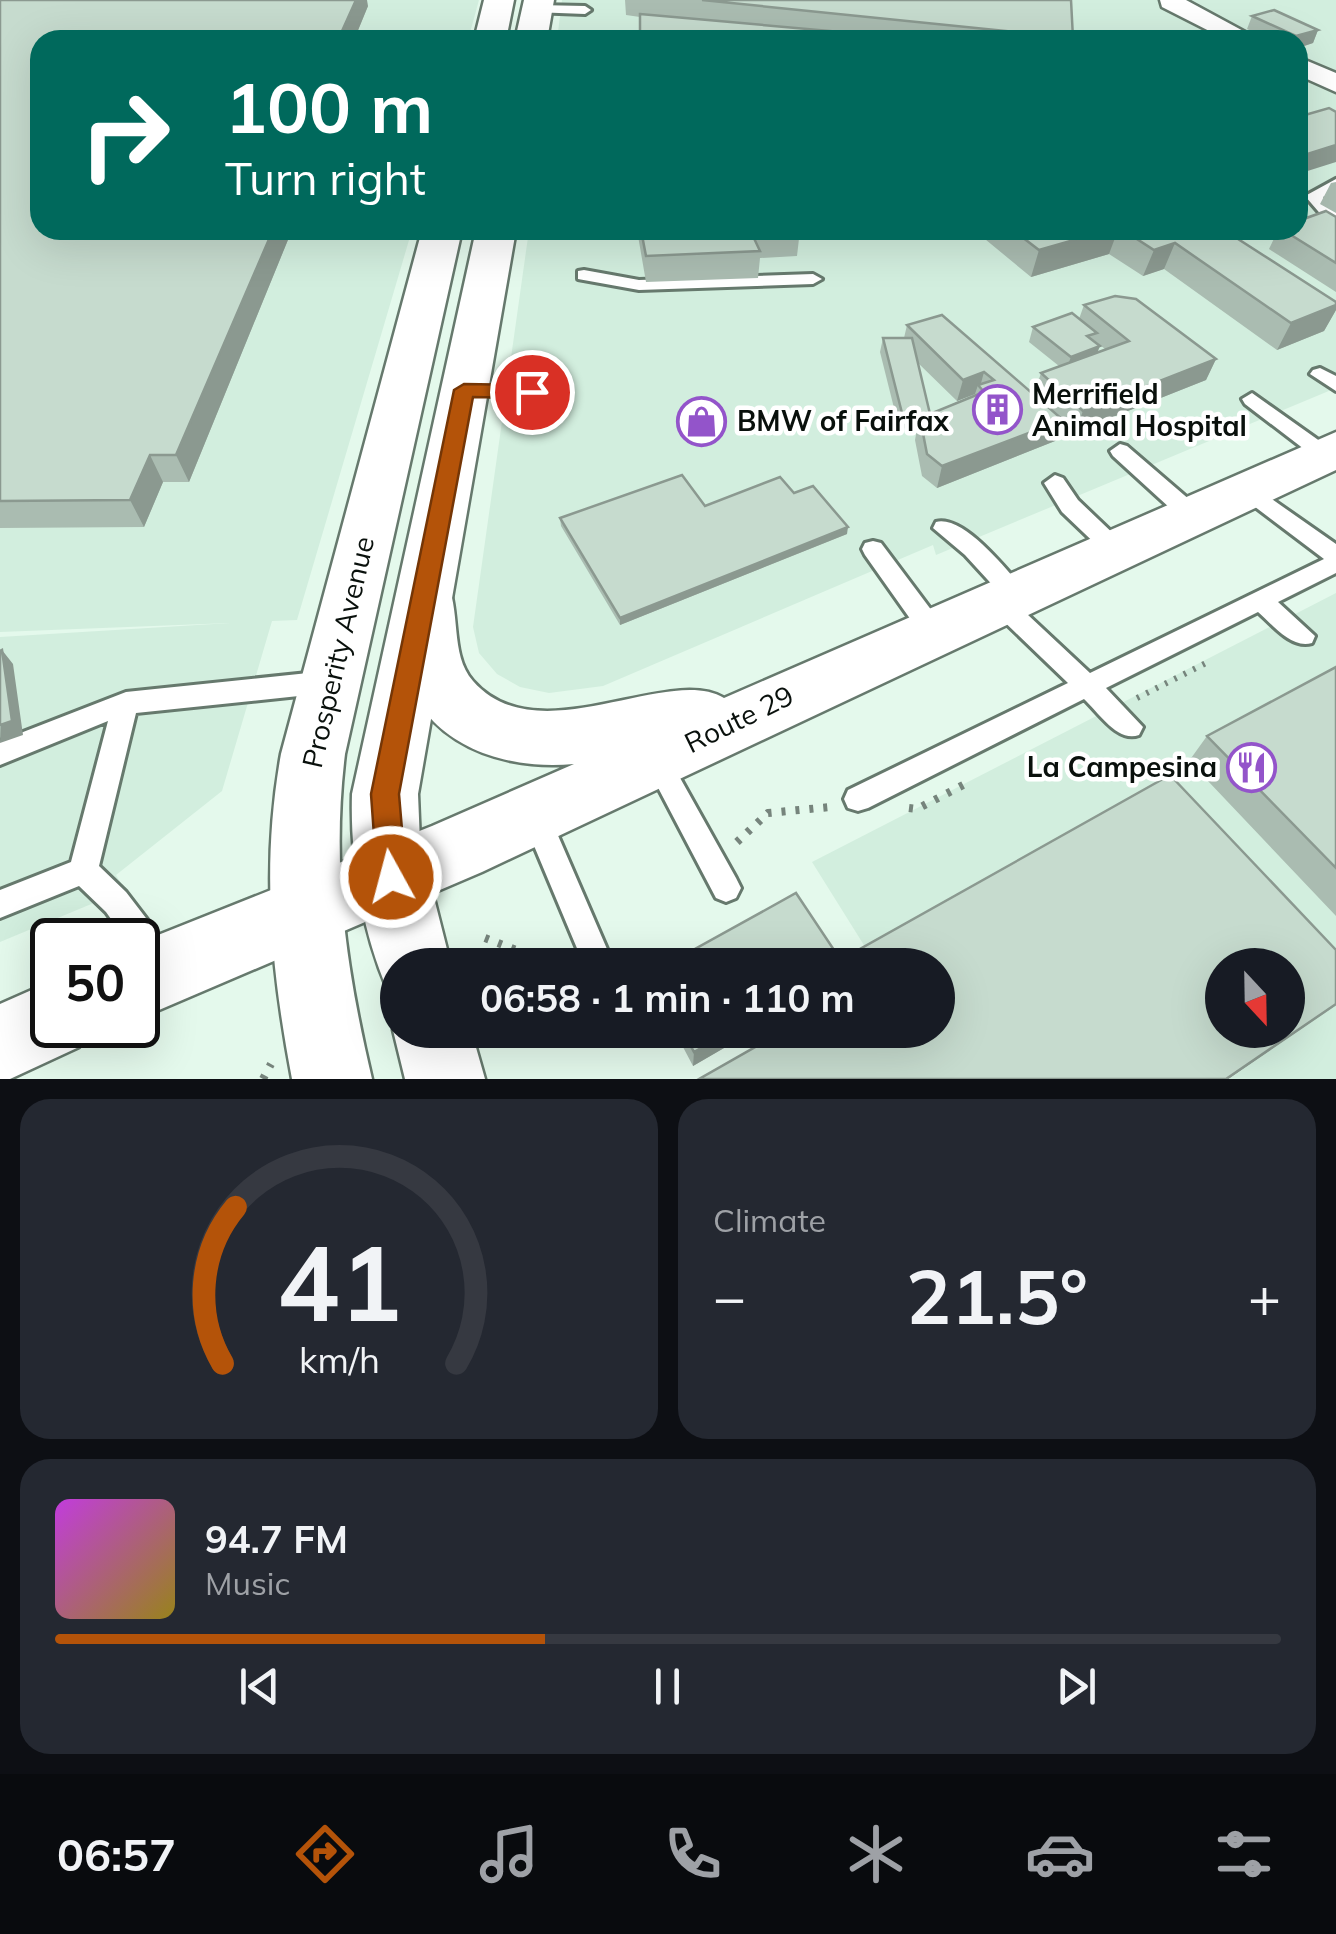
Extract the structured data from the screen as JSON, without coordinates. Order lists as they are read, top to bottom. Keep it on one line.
{"streets":{"main road":["Prosperity Avenue","Route 29"]},"crossings":[["Prosperity Avenue","Route 29"]],"places":{"building":["Merrifield Animal Hospital"],"shop":["BMW of Fairfax"],"restaurant":["La Campesina"]},"north":"bottom","page":{"turn":["100 m","Turn right"],"limit":"50","trip":"06:58 · 1 min · 110 m","tile":"Climate","heat":["−","21.5°","+"],"song":["94.7 FM","Music"],"tabs":"06:57","gauge":["41","km/h"]}}
